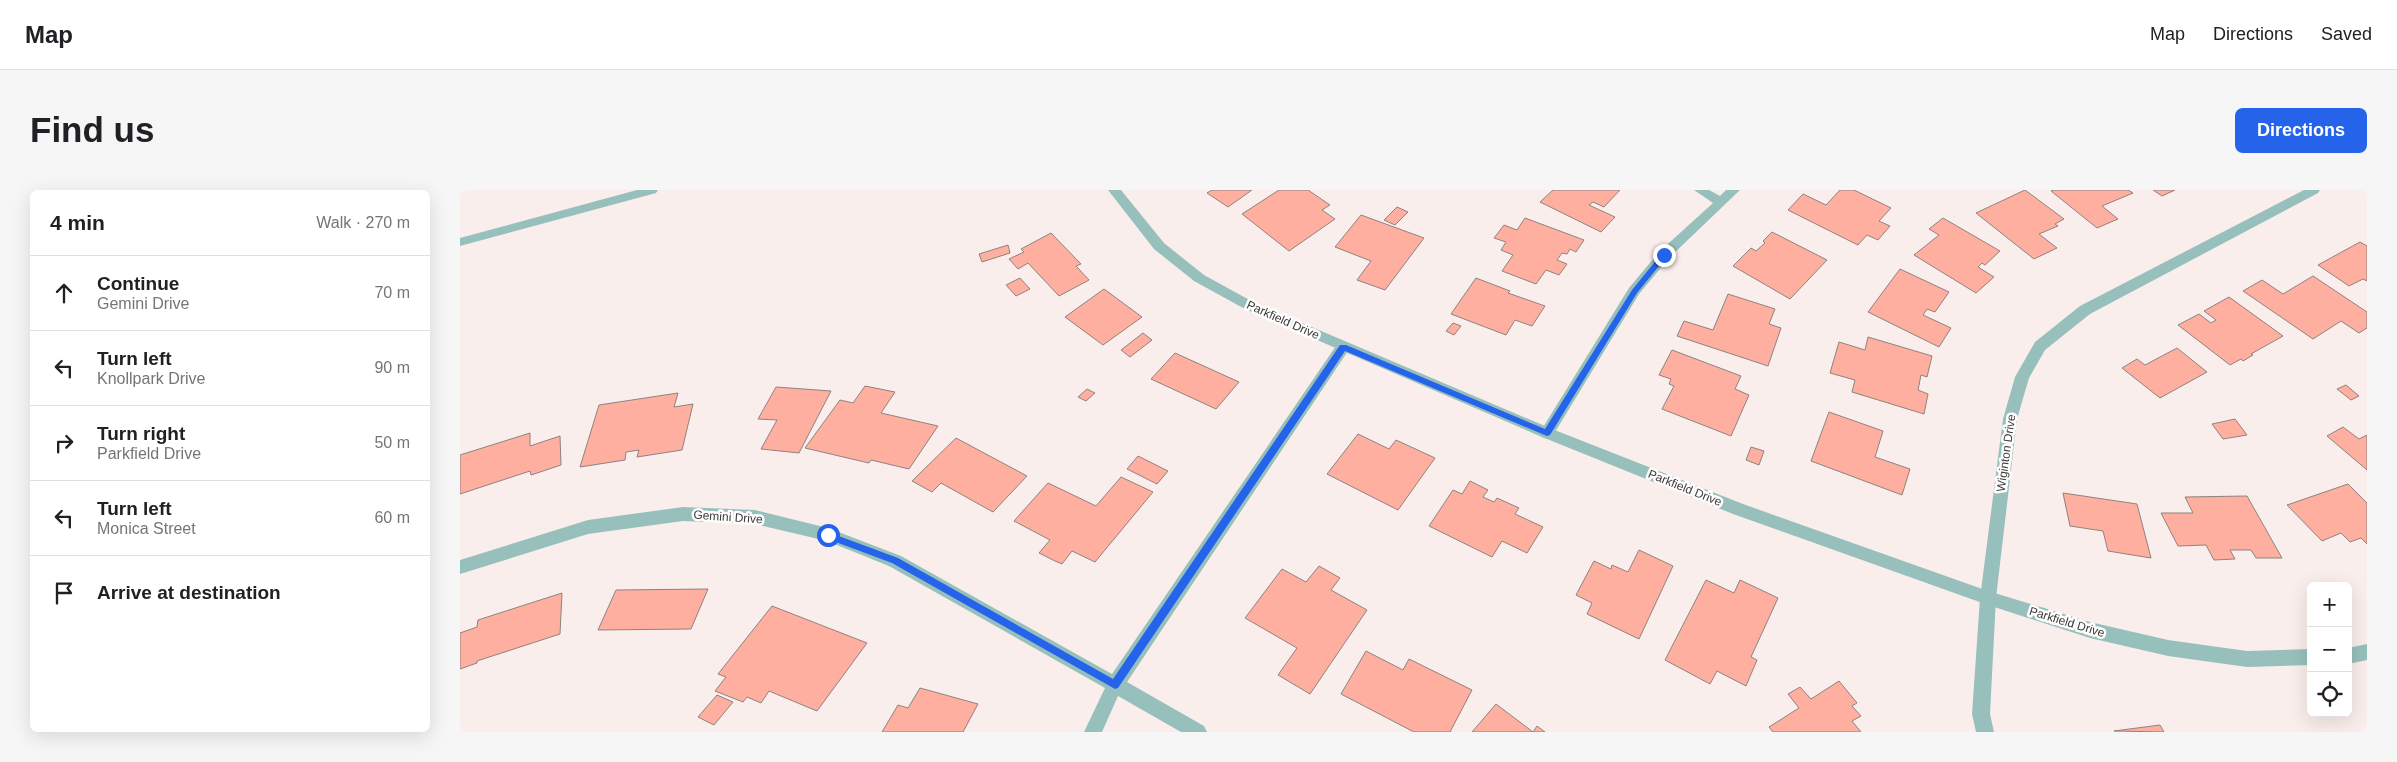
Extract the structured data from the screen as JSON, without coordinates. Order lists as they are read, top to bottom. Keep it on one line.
{"streets":{"street":["Parkfield Drive","Wiginton Drive","Gemini Drive"]},"crossings":[["Parkfield Drive","Wiginton Drive"]],"page":{"header":"Map","nav":["Map","Directions","Saved"],"buttons":"Directions","title":"Find us","heading":["4 min","Walk · 270 m"],"list":[["Continue","Gemini Drive","70 m"],["Turn left","Knollpark Drive","90 m"],["Turn right","Parkfield Drive","50 m"],["Turn left","Monica Street","60 m"],"Arrive at destination"],"map_buttons":["+","−"]}}
